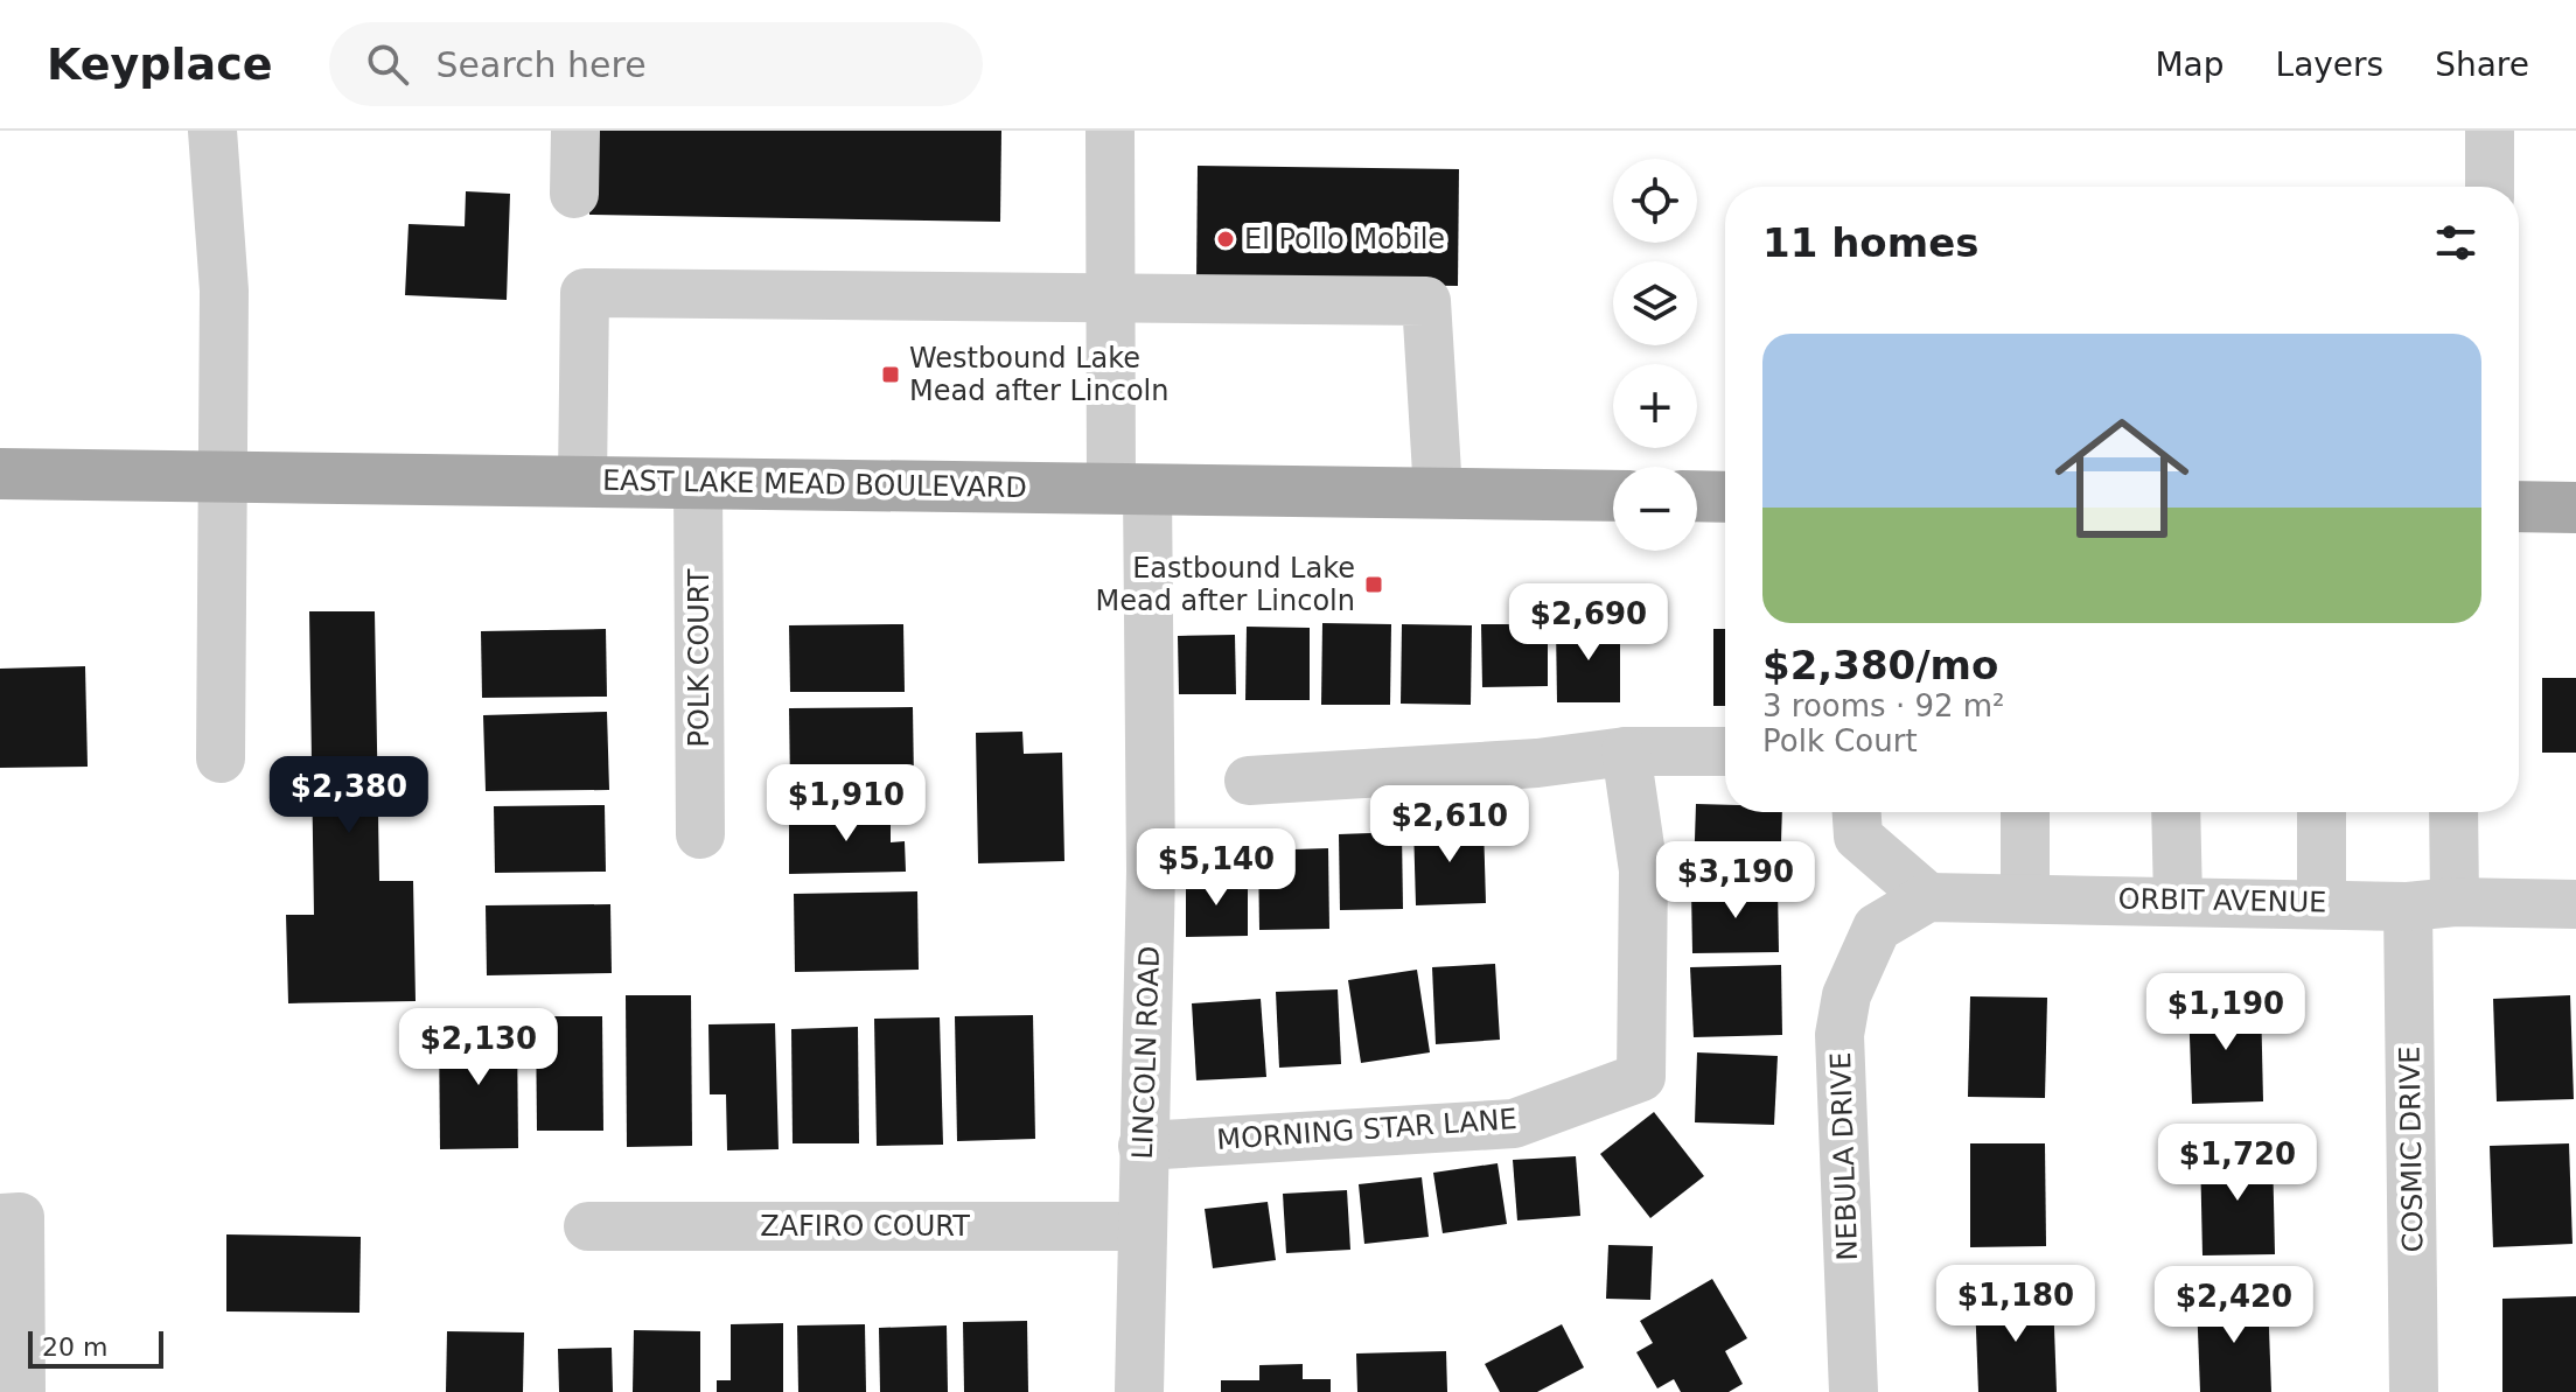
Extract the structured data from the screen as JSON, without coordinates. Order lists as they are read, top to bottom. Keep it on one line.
{"streets":{"main road":["EAST LAKE MEAD BOULEVARD"],"street":["POLK COURT","ORBIT AVENUE","LINCOLN ROAD","MORNING STAR LANE","COSMIC DRIVE","NEBULA DRIVE","ZAFIRO COURT"]},"crossings":[["EAST LAKE MEAD BOULEVARD","POLK COURT"],["EAST LAKE MEAD BOULEVARD","LINCOLN ROAD"],["ORBIT AVENUE","COSMIC DRIVE"],["ORBIT AVENUE","NEBULA DRIVE"],["LINCOLN ROAD","MORNING STAR LANE"],["LINCOLN ROAD","ZAFIRO COURT"]],"places":{"other":["El Pollo Mobile"],"transit":["Westbound Lake Mead after Lincoln","Eastbound Lake Mead after Lincoln"]},"scale_bar":"20 m","page":{"header":"Keyplace","search":"Search here","nav":["Map","Layers","Share"],"map_buttons":["+","−"],"heading":"11 homes","list":[{"name":"$2,380/mo","note":"3 rooms · 92 m² · Polk Court"}],"price":["$2,690","$2,380","$1,910","$2,610","$5,140","$3,190","$1,190","$2,130","$1,720","$1,180","$2,420"],"scale":"20 m"}}
